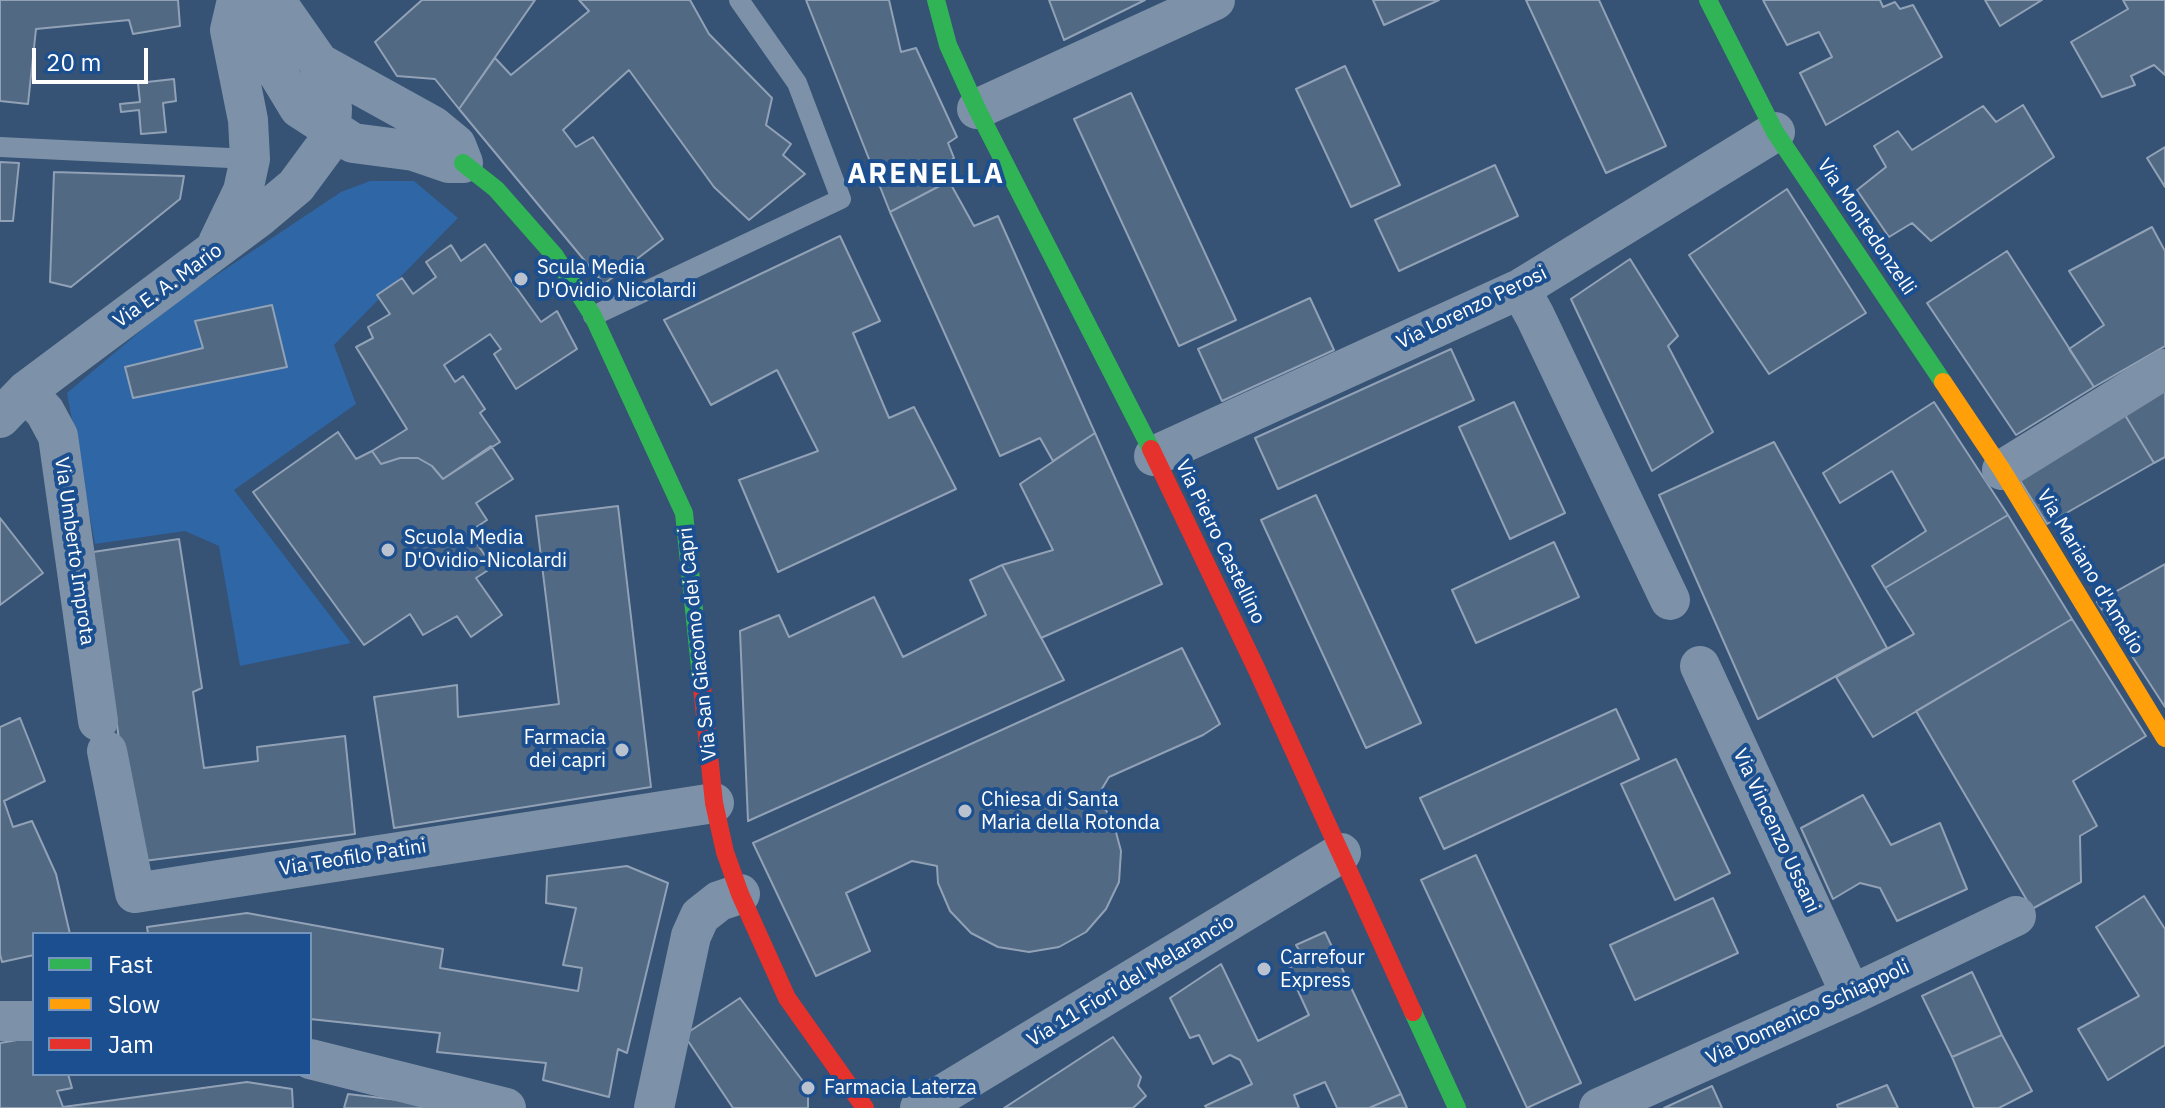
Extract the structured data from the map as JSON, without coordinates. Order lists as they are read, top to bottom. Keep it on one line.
{"streets":{"street":["Via Montedonzelli","Via E. A. Mario","Via Lorenzo Perosi","Via Pietro Castellino","Via Umberto Improta","Via Mariano d'Amelio","Via San Giacomo dei Capri","Via Vincenzo Ussani","Via Teofilo Patini","Via 11 Fiori del Melarancio","Via Domenico Schiappoli"]},"crossings":[["Via Montedonzelli","Via Lorenzo Perosi"],["Via Montedonzelli","Via Mariano d'Amelio"],["Via E. A. Mario","Via Umberto Improta"],["Via Lorenzo Perosi","Via Pietro Castellino"],["Via Pietro Castellino","Via 11 Fiori del Melarancio"],["Via Umberto Improta","Via Teofilo Patini"],["Via San Giacomo dei Capri","Via Teofilo Patini"],["Via Vincenzo Ussani","Via Domenico Schiappoli"]],"districts":["ARENELLA"],"places":["Scula Media D'Ovidio Nicolardi","Scuola Media D'Ovidio-Nicolardi","Farmacia dei capri","Chiesa di Santa Maria della Rotonda","Carrefour Express","Farmacia Laterza"],"legend":["Fast","Slow","Jam"],"scale_bar":"20 m"}
